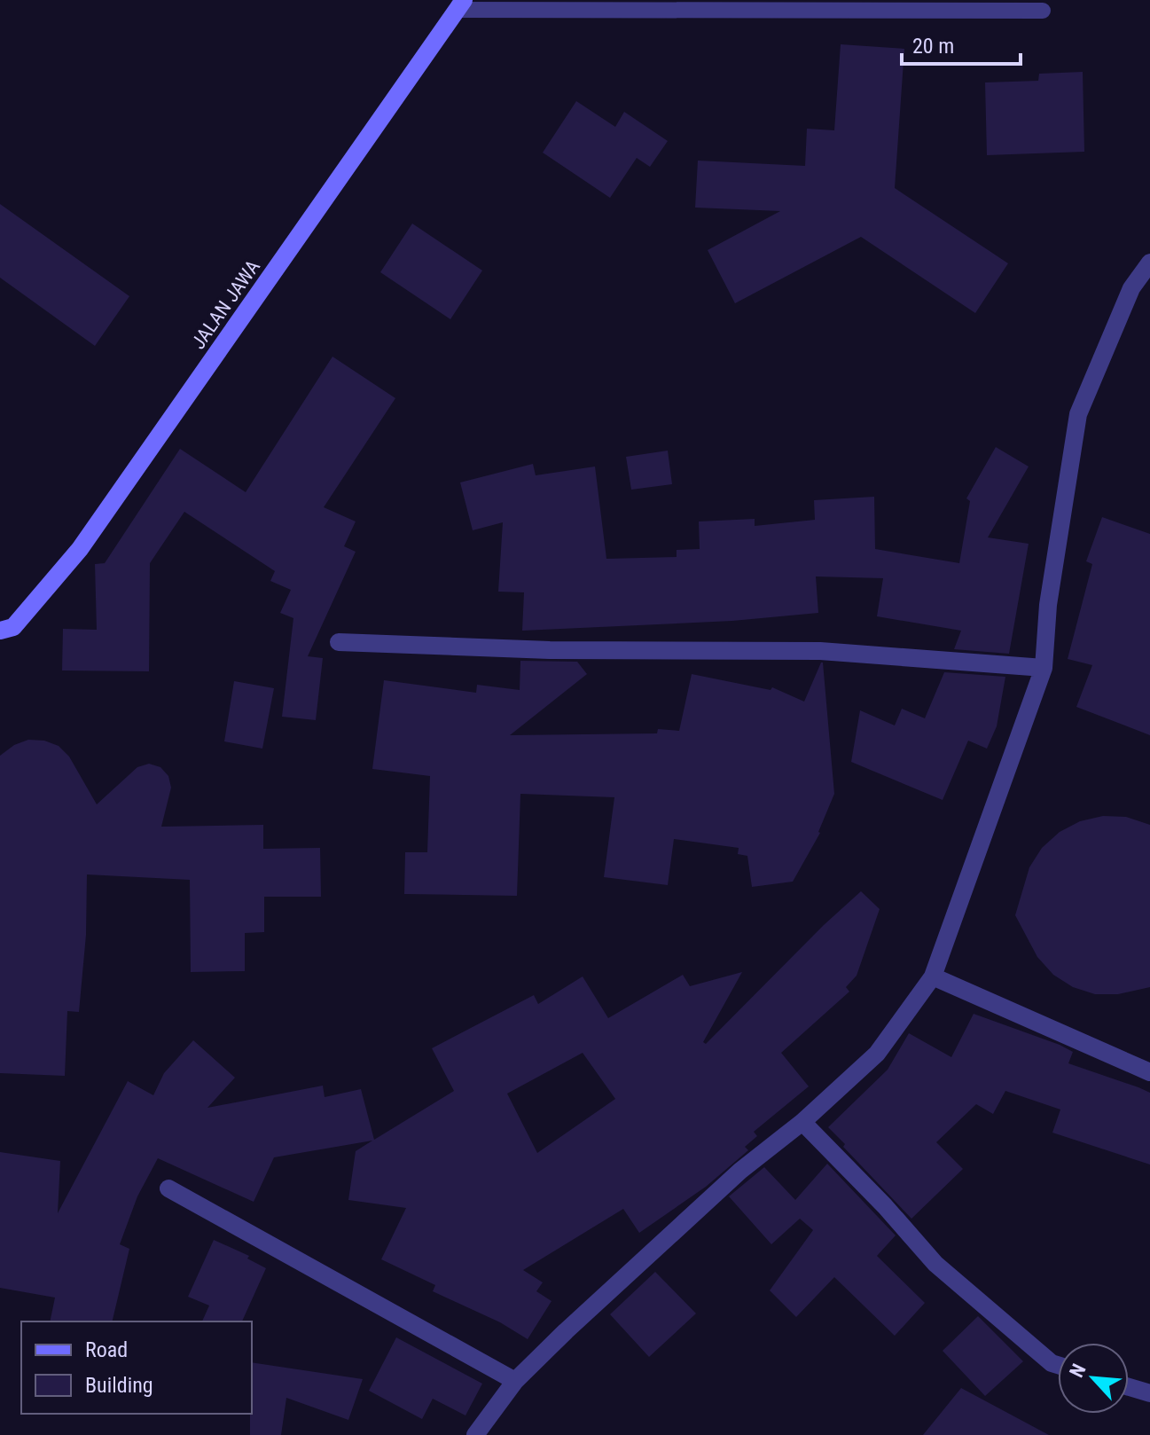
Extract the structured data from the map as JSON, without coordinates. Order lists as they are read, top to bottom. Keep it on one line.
{"streets":{"street":["JALAN JAWA"]},"legend":["Road","Building"],"scale_bar":"20 m","north":"top left"}
